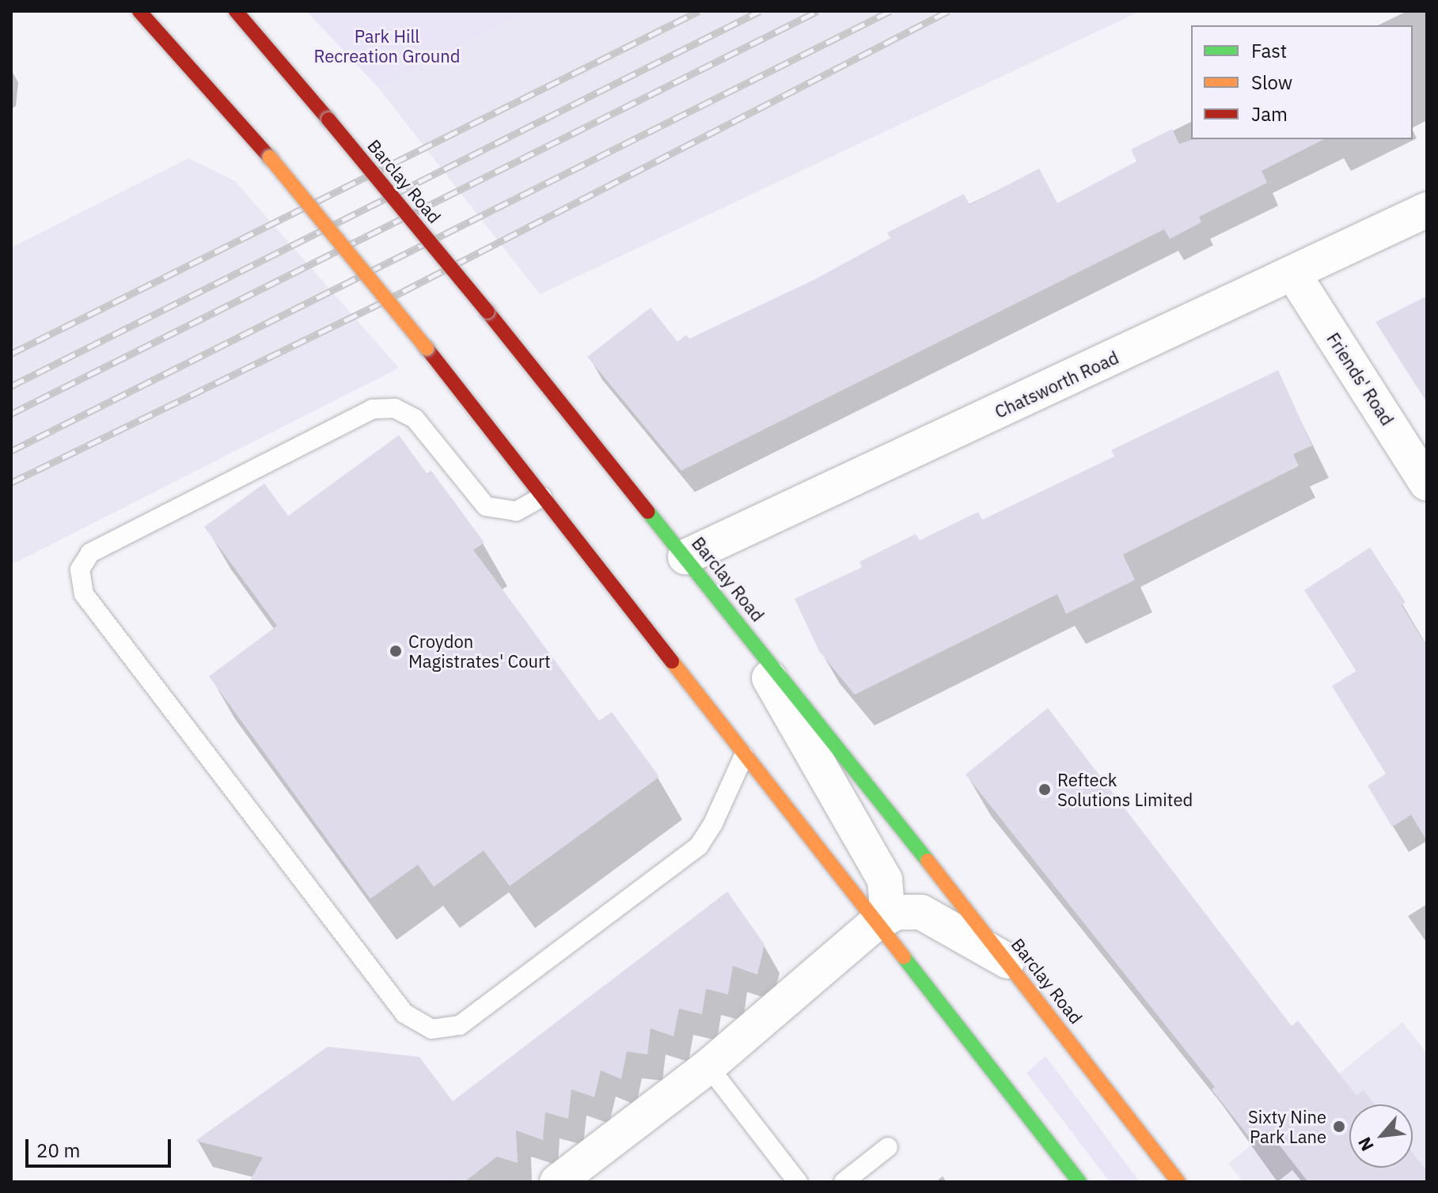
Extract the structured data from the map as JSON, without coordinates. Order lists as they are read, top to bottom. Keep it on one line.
{"streets":{"highway":["Barclay Road"],"street":["Friends' Road","Chatsworth Road"]},"crossings":[["Barclay Road","Chatsworth Road"],["Friends' Road","Chatsworth Road"]],"parks":["Park Hill Recreation Ground"],"places":["Croydon Magistrates' Court","Refteck Solutions Limited","Sixty Nine Park Lane"],"legend":["Fast","Slow","Jam"],"scale_bar":"20 m","north":"bottom left"}
